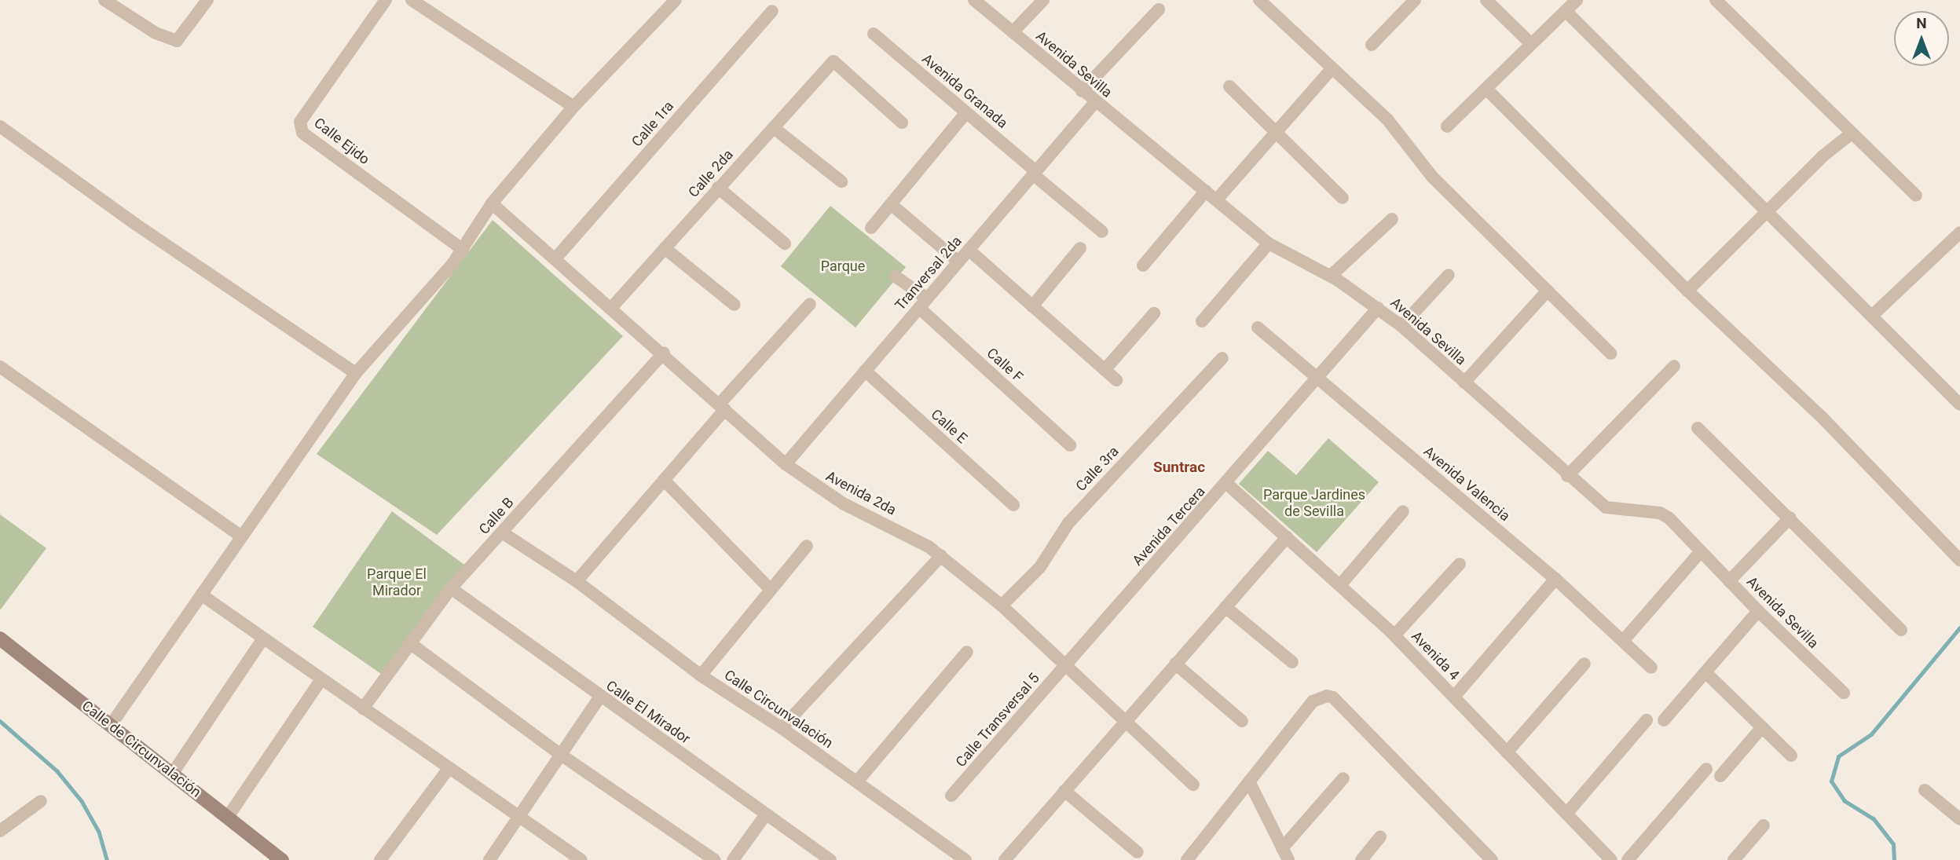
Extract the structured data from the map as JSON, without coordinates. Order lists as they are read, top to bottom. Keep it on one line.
{"streets":{"street":["Avenida Sevilla","Avenida Granada","Calle 1ra","Calle Ejido","Calle 2da","Tranversal 2da","Calle F","Calle E","Calle 3ra","Avenida Valencia","Avenida 2da","Calle B","Avenida Tercera","Avenida 4","Calle Circunvalación","Calle El Mirador","Calle Transversal 5","Calle de Circunvalación"]},"crossings":[["Avenida Sevilla","Tranversal 2da"],["Avenida Sevilla","Avenida Tercera"],["Avenida Granada","Tranversal 2da"],["Calle 1ra","Avenida 2da"],["Calle 2da","Avenida 2da"],["Tranversal 2da","Calle F"],["Tranversal 2da","Calle E"],["Tranversal 2da","Avenida 2da"],["Calle 3ra","Avenida 2da"],["Avenida Valencia","Avenida Tercera"],["Avenida 2da","Calle B"],["Avenida 2da","Avenida Tercera"],["Avenida 2da","Calle Transversal 5"],["Calle B","Calle Circunvalación"],["Calle B","Calle El Mirador"],["Avenida Tercera","Avenida 4"],["Avenida Tercera","Calle Transversal 5"]],"districts":["Suntrac"],"parks":["Parque","Parque Jardines de Sevilla","Parque El Mirador"],"north":"top"}
